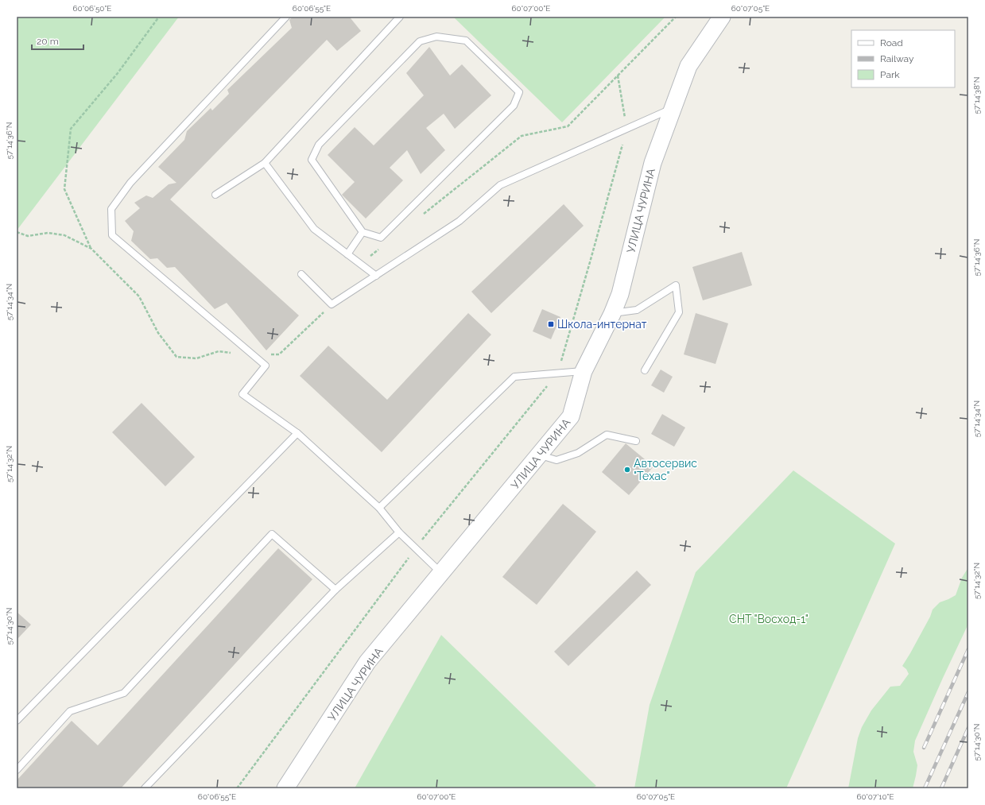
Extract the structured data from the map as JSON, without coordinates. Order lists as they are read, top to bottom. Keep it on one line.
{"streets":{"street":["УЛИЦА ЧУРИНА"]},"parks":["СНТ \"Восход-1\""],"places":{"transit":["Школа-интернат"],"other":["Автосервис \"Техас\""]},"legend":["Road","Railway","Park"],"scale_bar":"20 m","coordinates":["60°06'50\"E","60°06'55\"E","60°07'00\"E","60°07'05\"E","57°14'38\"N","57°14'36\"N","57°14'34\"N","57°14'32\"N","57°14'30\"N","60°07'10\"E"]}
